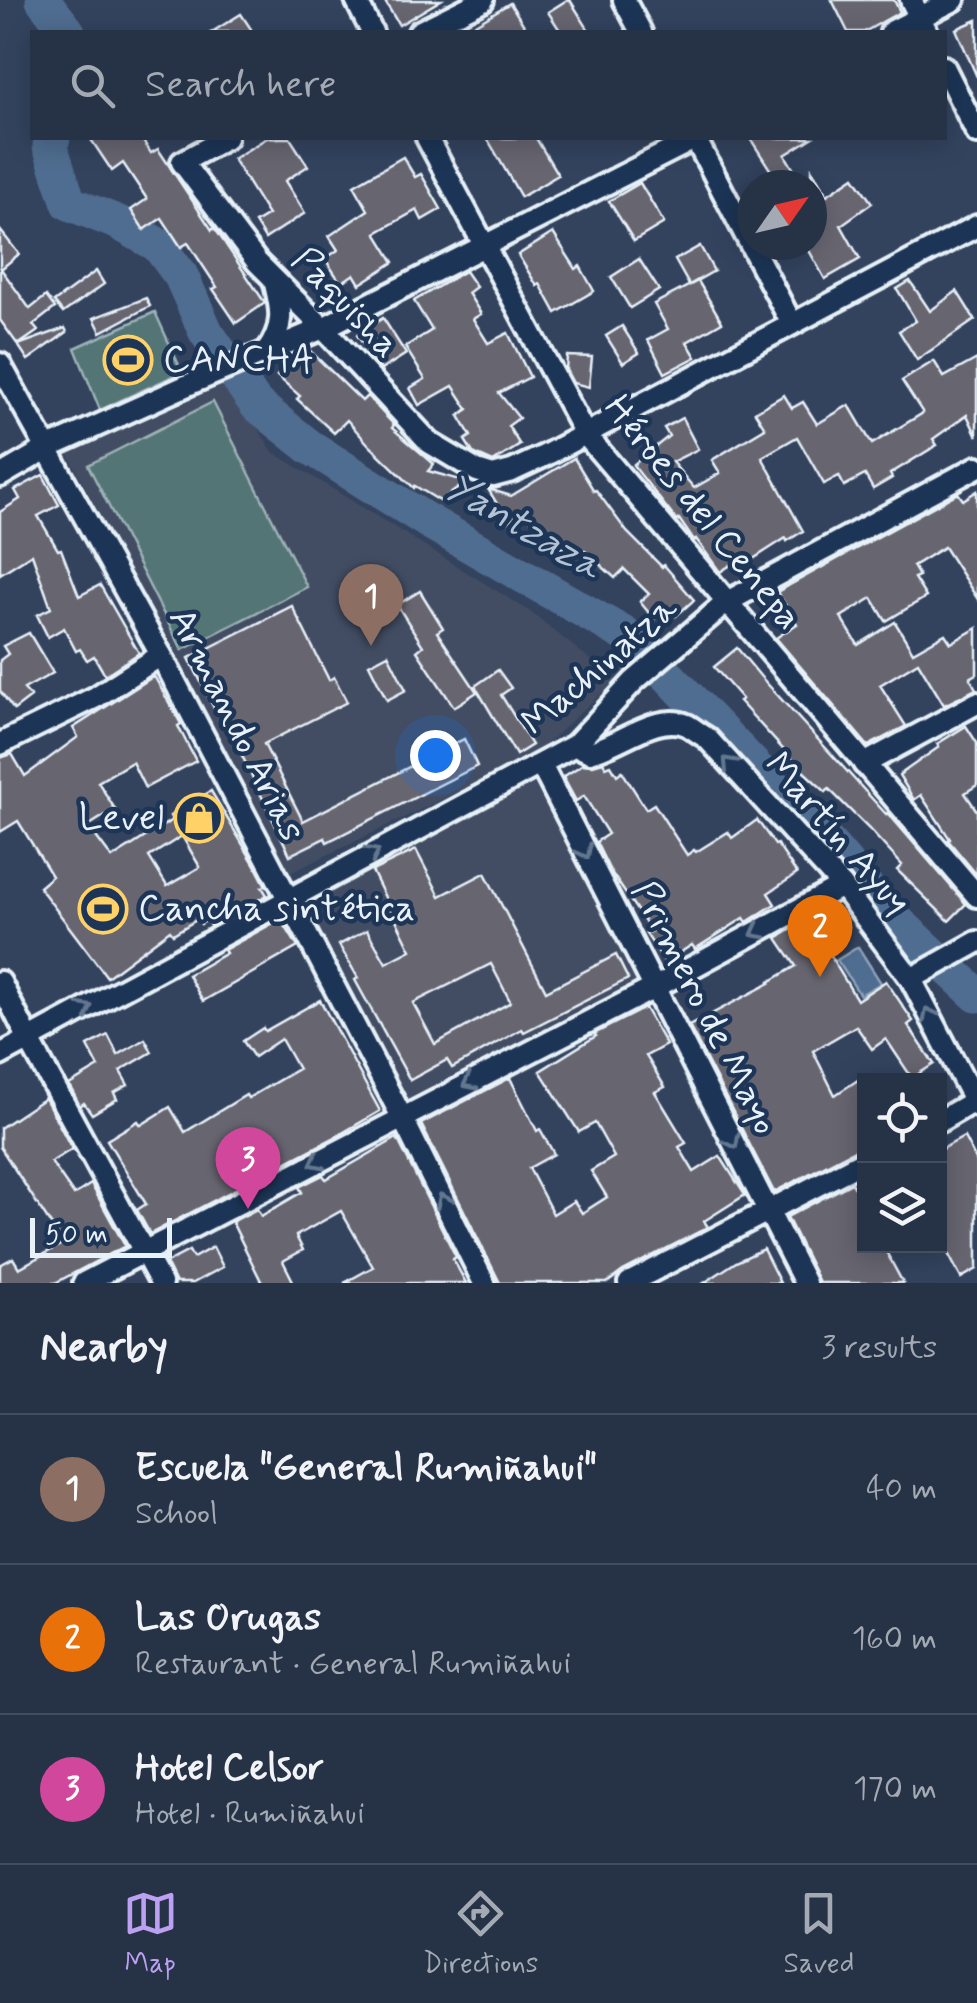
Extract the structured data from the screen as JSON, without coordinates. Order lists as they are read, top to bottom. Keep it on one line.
{"streets":{"street":["Paquisha","Héroes del Cenepa","Machinatza","Armando Arias","Martín Ayuy","Primero de Mayo"]},"crossings":[["Paquisha","Héroes del Cenepa"],["Héroes del Cenepa","Machinatza"],["Machinatza","Armando Arias"],["Machinatza","Martín Ayuy"],["Machinatza","Primero de Mayo"]],"one_way":["Machinatza","Martín Ayuy","Primero de Mayo"],"water":["Yantzaza"],"places":{"sports":["CANCHA","Cancha sintética"],"shop":["Level"]},"scale_bar":"50 m","north":"top right","page":{"search":"Search here","pins":["1","2","3"],"scale":"50 m","heading":["Nearby","3 results"],"list":[{"mark":"1","name":"Escuela \"General Rumiñahui\"","note":"School","value":"40 m"},{"mark":"2","name":"Las Orugas","note":"Restaurant · General Rumiñahui","value":"160 m"},{"mark":"3","name":"Hotel Celsor","note":"Hotel · Rumiñahui","value":"170 m"}],"nav":["Map","Directions","Saved"]}}
